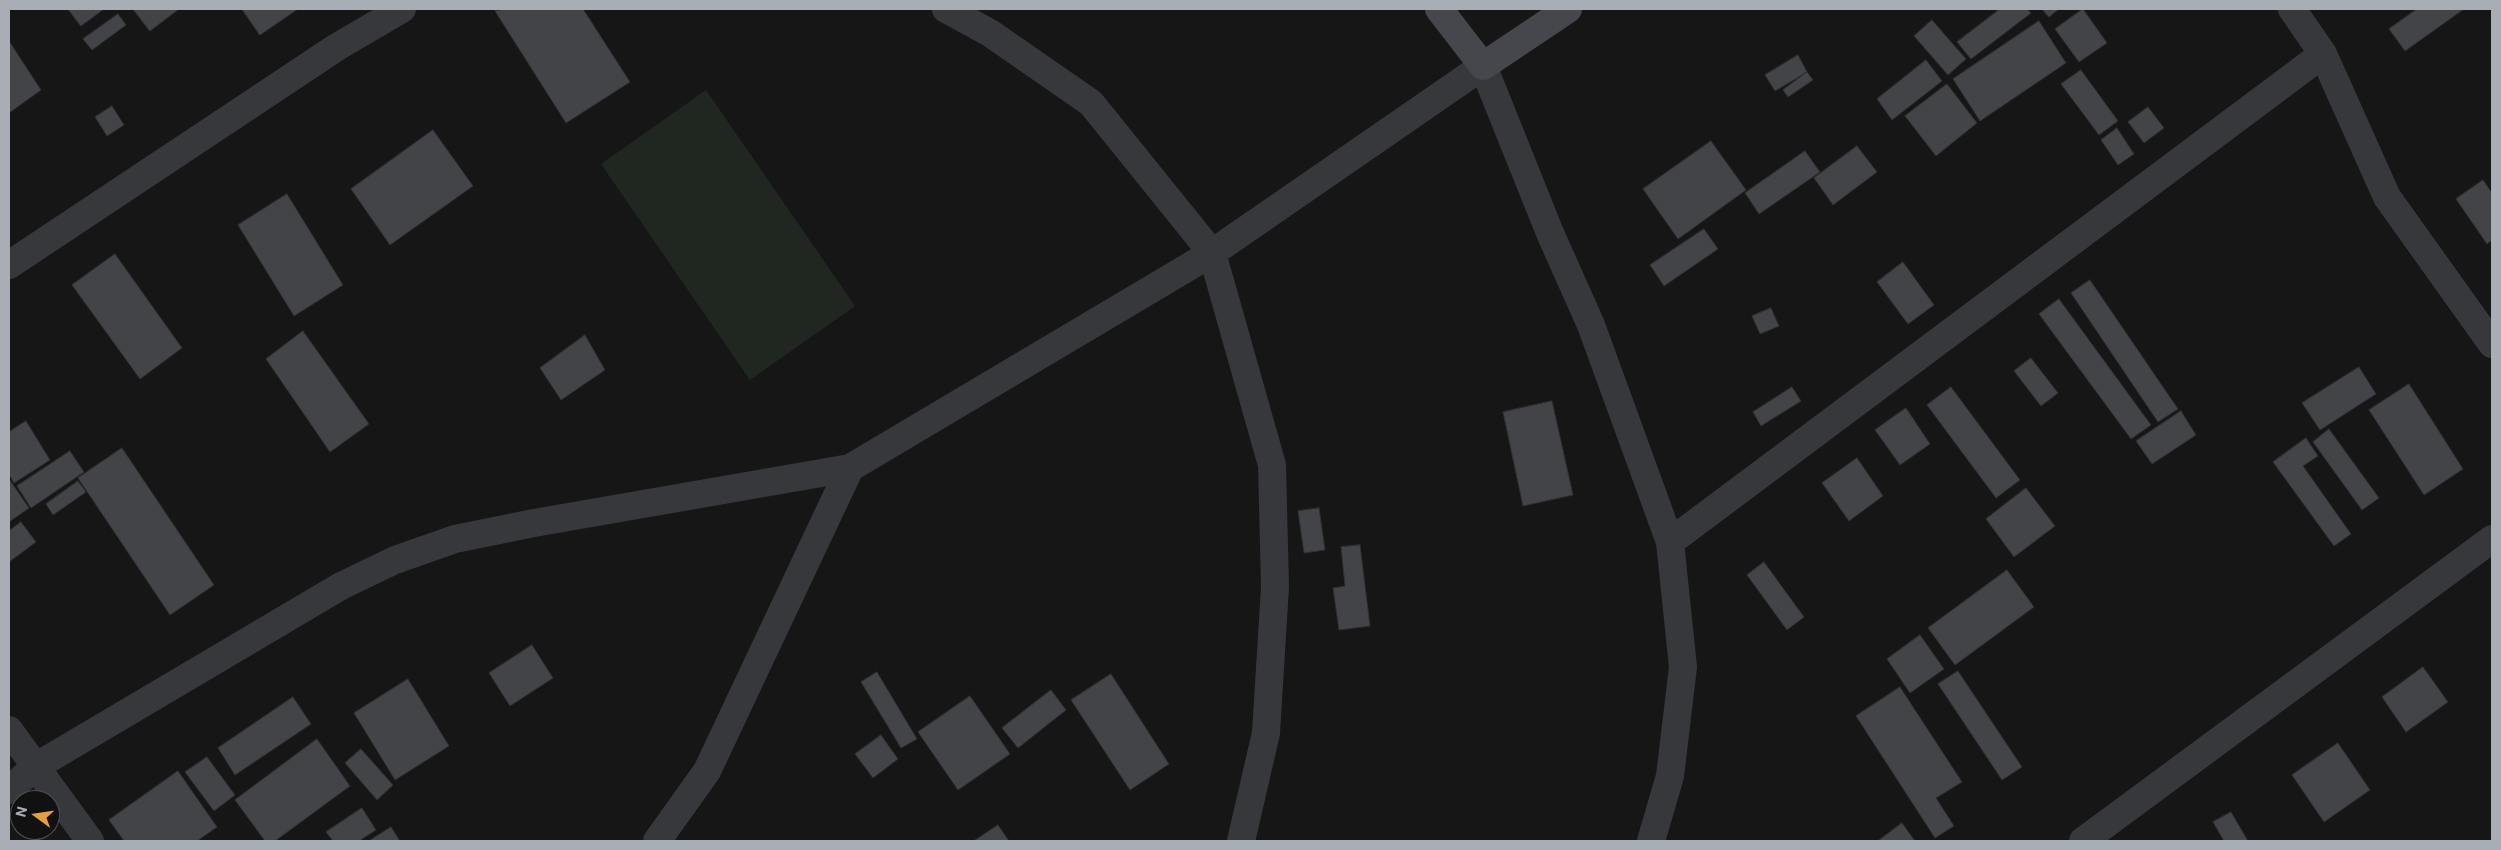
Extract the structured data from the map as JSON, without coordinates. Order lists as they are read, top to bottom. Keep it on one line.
{"north":"left"}
